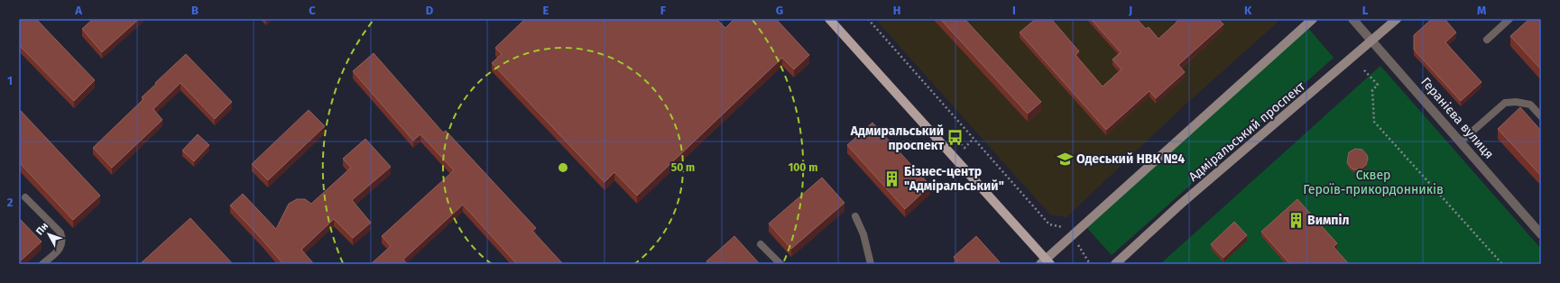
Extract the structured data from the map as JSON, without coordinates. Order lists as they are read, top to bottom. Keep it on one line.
{"streets":{"main road":["Адміральський проспект"],"street":["Геранієва вулиця"]},"crossings":[["Геранієва вулиця","Адміральський проспект"]],"parks":["Сквер Героїв-прикордонників"],"places":{"bus stop":["Адмиральський проспект"],"school or university":["Одеський НВК №4"],"building":["Бізнес-центр \"Адміральський\"","Вимпіл"]},"north":"top left","grid":{"columns":["A","B","C","D","E","F","G","H","I","J","K","L","M"],"rows":["1","2"]},"rings":["50 m","100 m"]}
